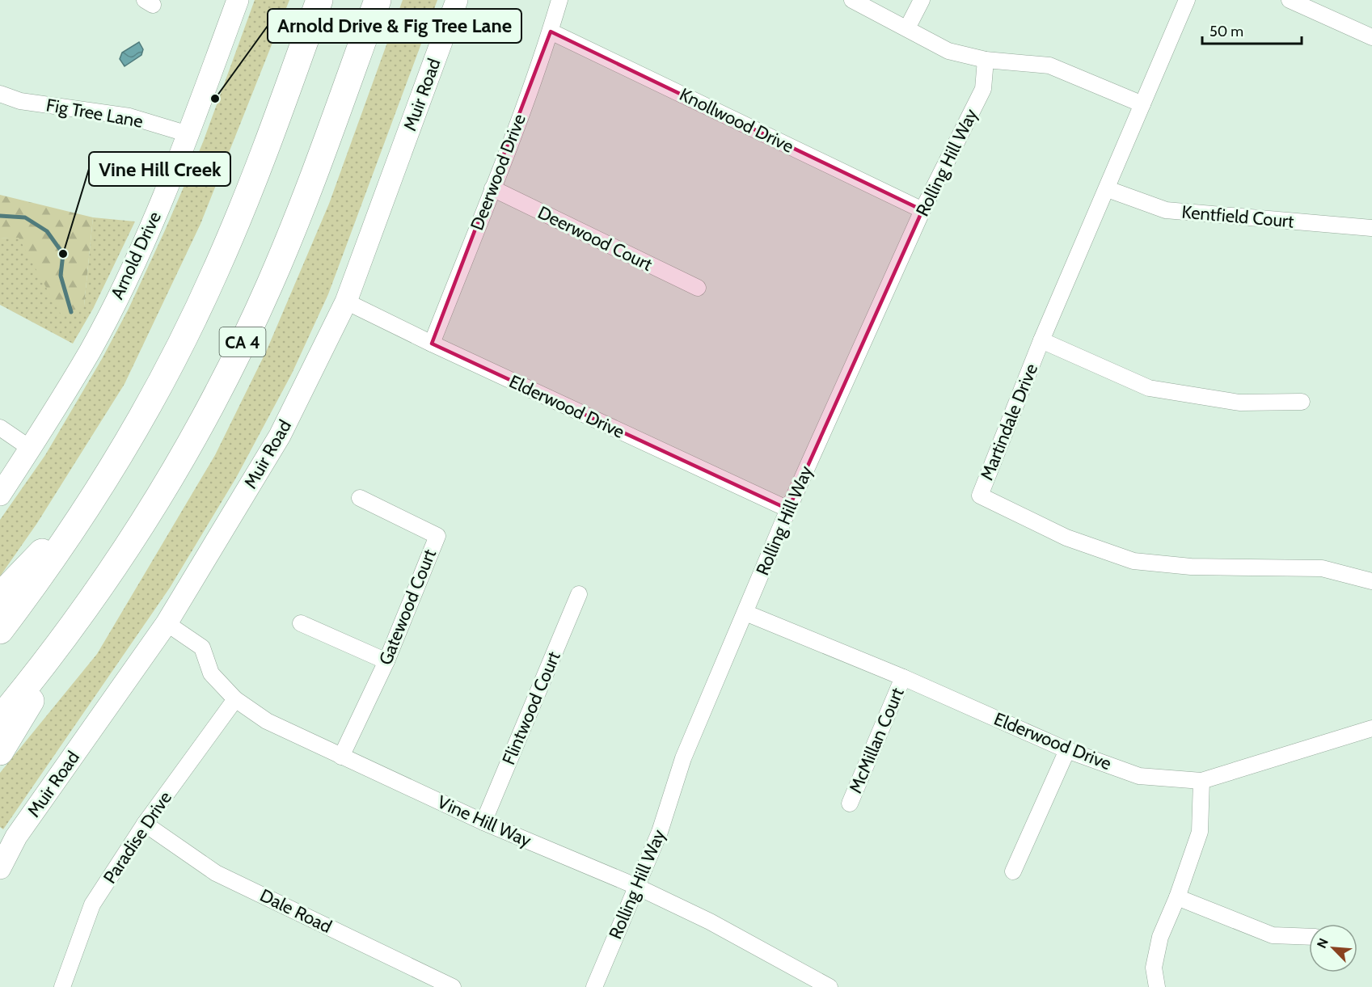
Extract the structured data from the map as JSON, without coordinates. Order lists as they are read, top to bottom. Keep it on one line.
{"streets":{"highway":["CA 4"],"street":["Muir Road","Fig Tree Lane","Knollwood Drive","Rolling Hill Way","Deerwood Drive","Kentfield Court","Deerwood Court","Arnold Drive","Elderwood Drive","Martindale Drive","Gatewood Court","Flintwood Court","McMillan Court","Vine Hill Way","Paradise Drive","Dale Road"]},"crossings":[["Muir Road","Elderwood Drive"],["Muir Road","Vine Hill Way"],["Fig Tree Lane","Arnold Drive"],["Knollwood Drive","Rolling Hill Way"],["Knollwood Drive","Deerwood Drive"],["Rolling Hill Way","Elderwood Drive"],["Rolling Hill Way","Vine Hill Way"],["Deerwood Drive","Deerwood Court"],["Deerwood Drive","Elderwood Drive"],["Kentfield Court","Martindale Drive"],["Elderwood Drive","McMillan Court"],["Gatewood Court","Vine Hill Way"],["Flintwood Court","Vine Hill Way"],["Vine Hill Way","Paradise Drive"],["Paradise Drive","Dale Road"]],"places":["Arnold Drive & Fig Tree Lane","Vine Hill Creek"],"scale_bar":"50 m","north":"top left"}
